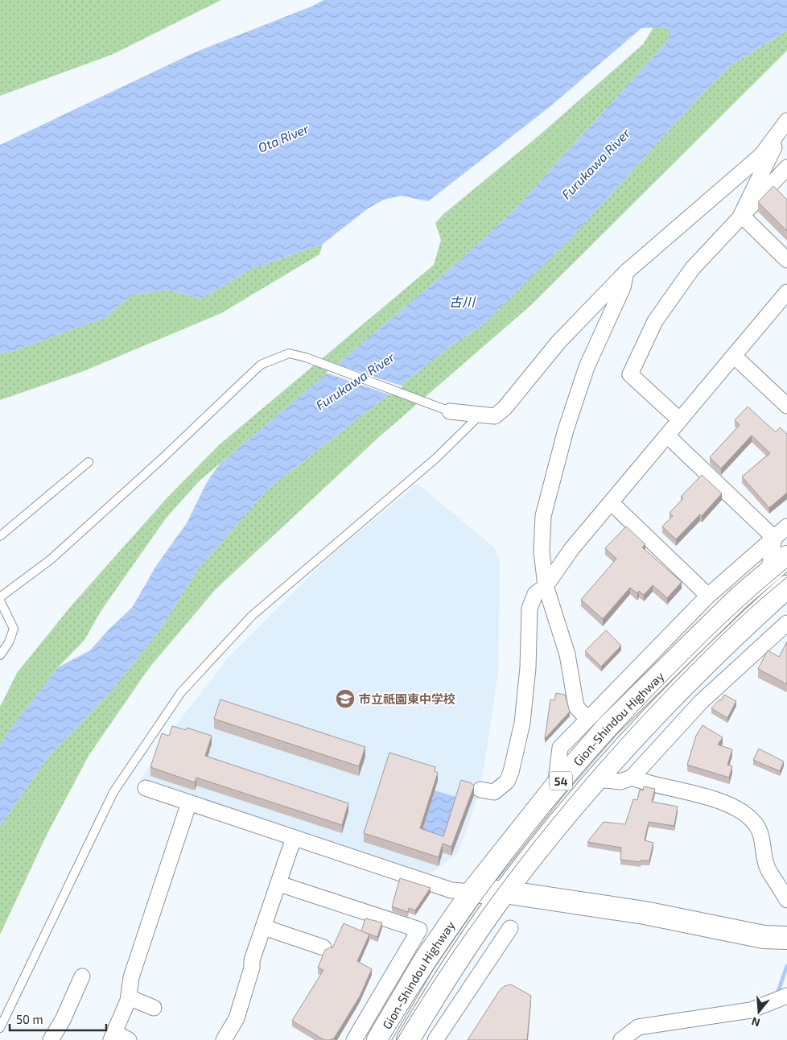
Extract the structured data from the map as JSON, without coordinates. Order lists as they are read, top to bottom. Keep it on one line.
{"streets":{"main road":["Gion-Shindou Highway","54"]},"water":["Ota River","Furukawa River","古川"],"places":{"school or university":["市立祇園東中学校"]},"scale_bar":"50 m","north":"bottom"}
